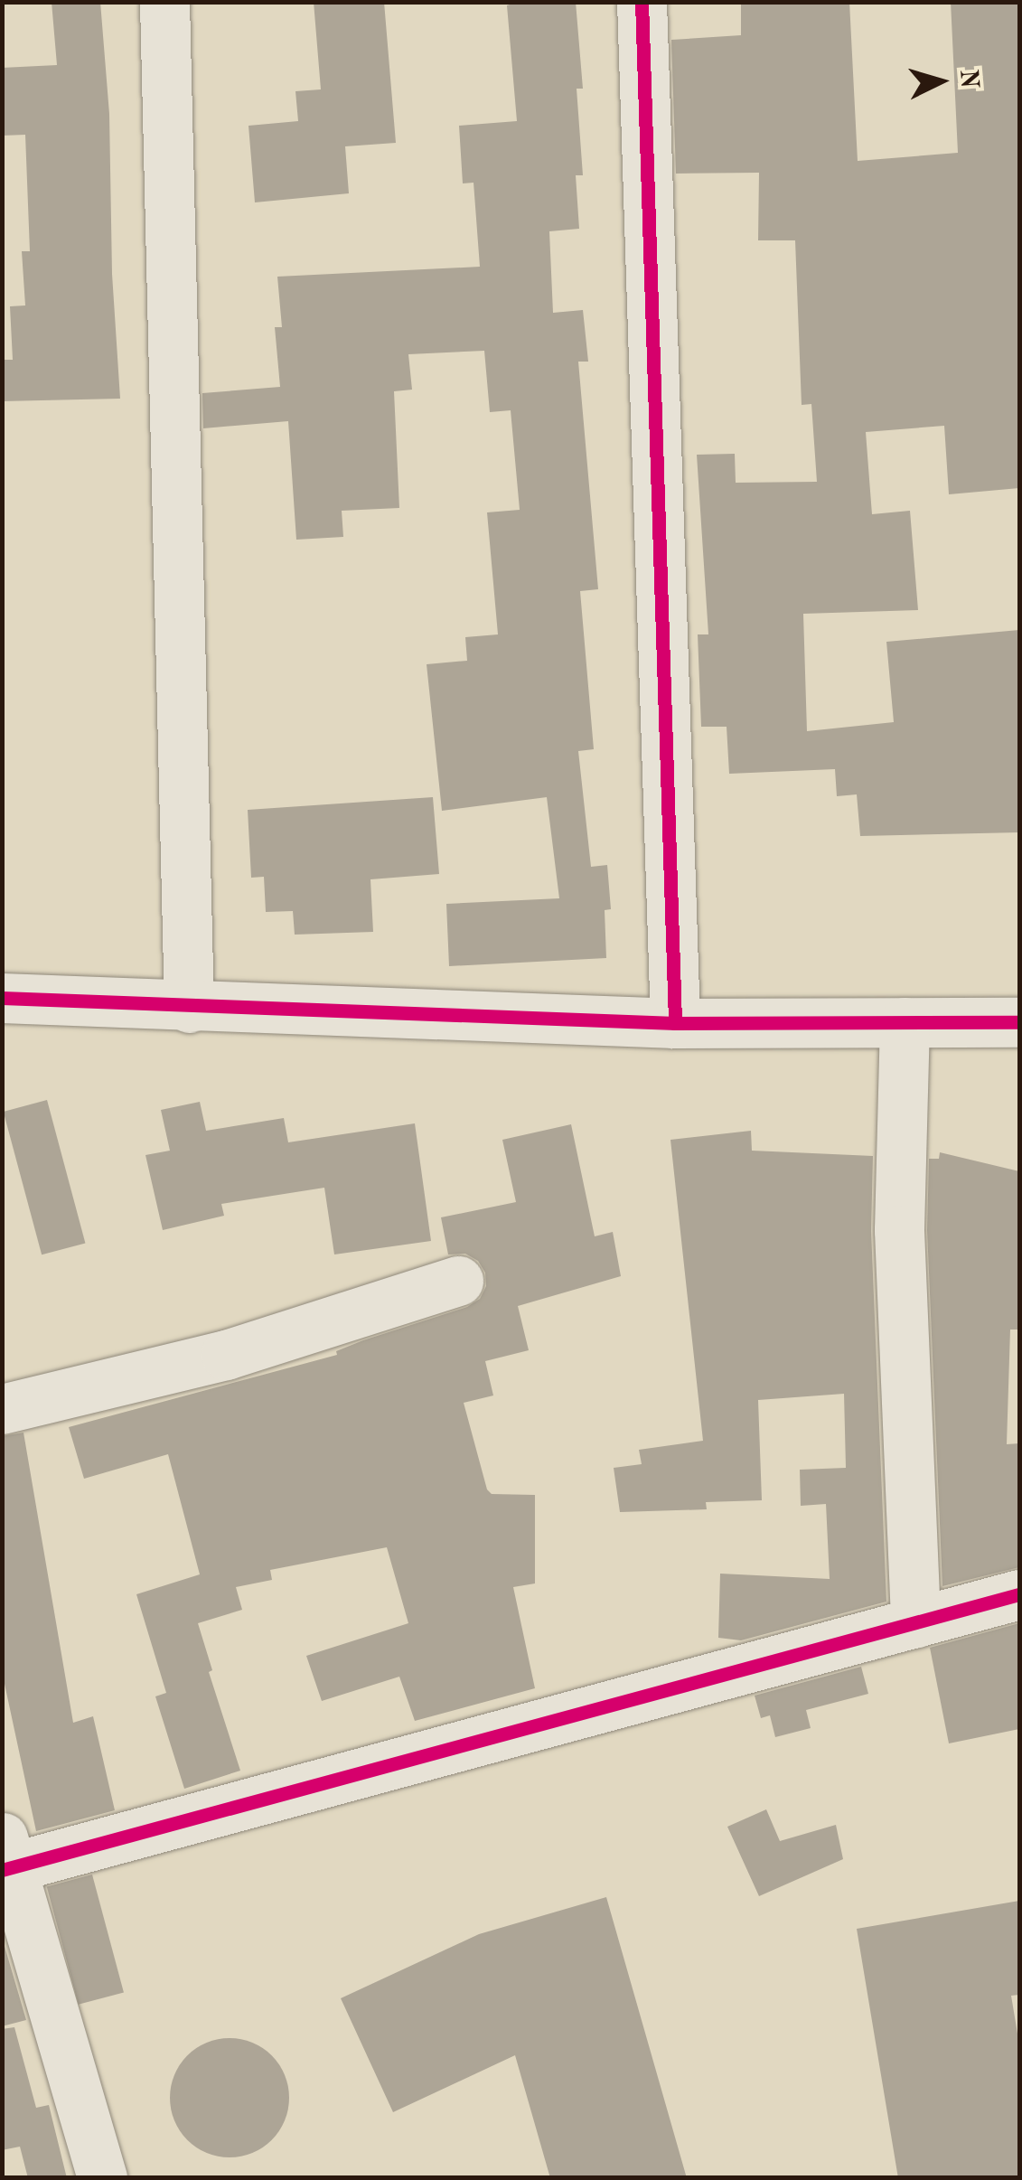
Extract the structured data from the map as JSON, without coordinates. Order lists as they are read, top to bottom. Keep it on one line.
{"north":"right"}
